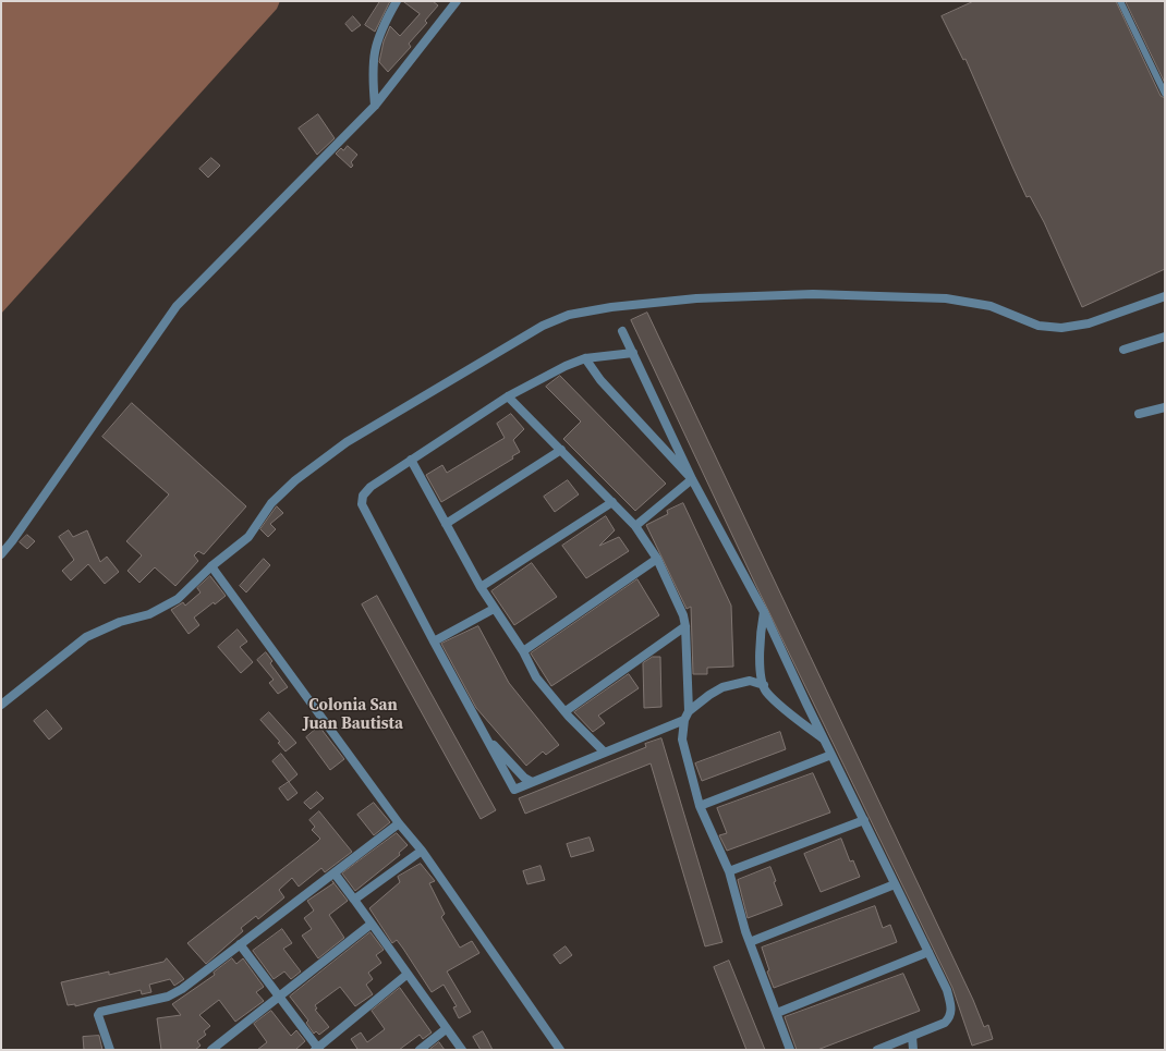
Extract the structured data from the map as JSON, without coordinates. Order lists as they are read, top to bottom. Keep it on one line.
{"districts":["Colonia San Juan Bautista"]}
